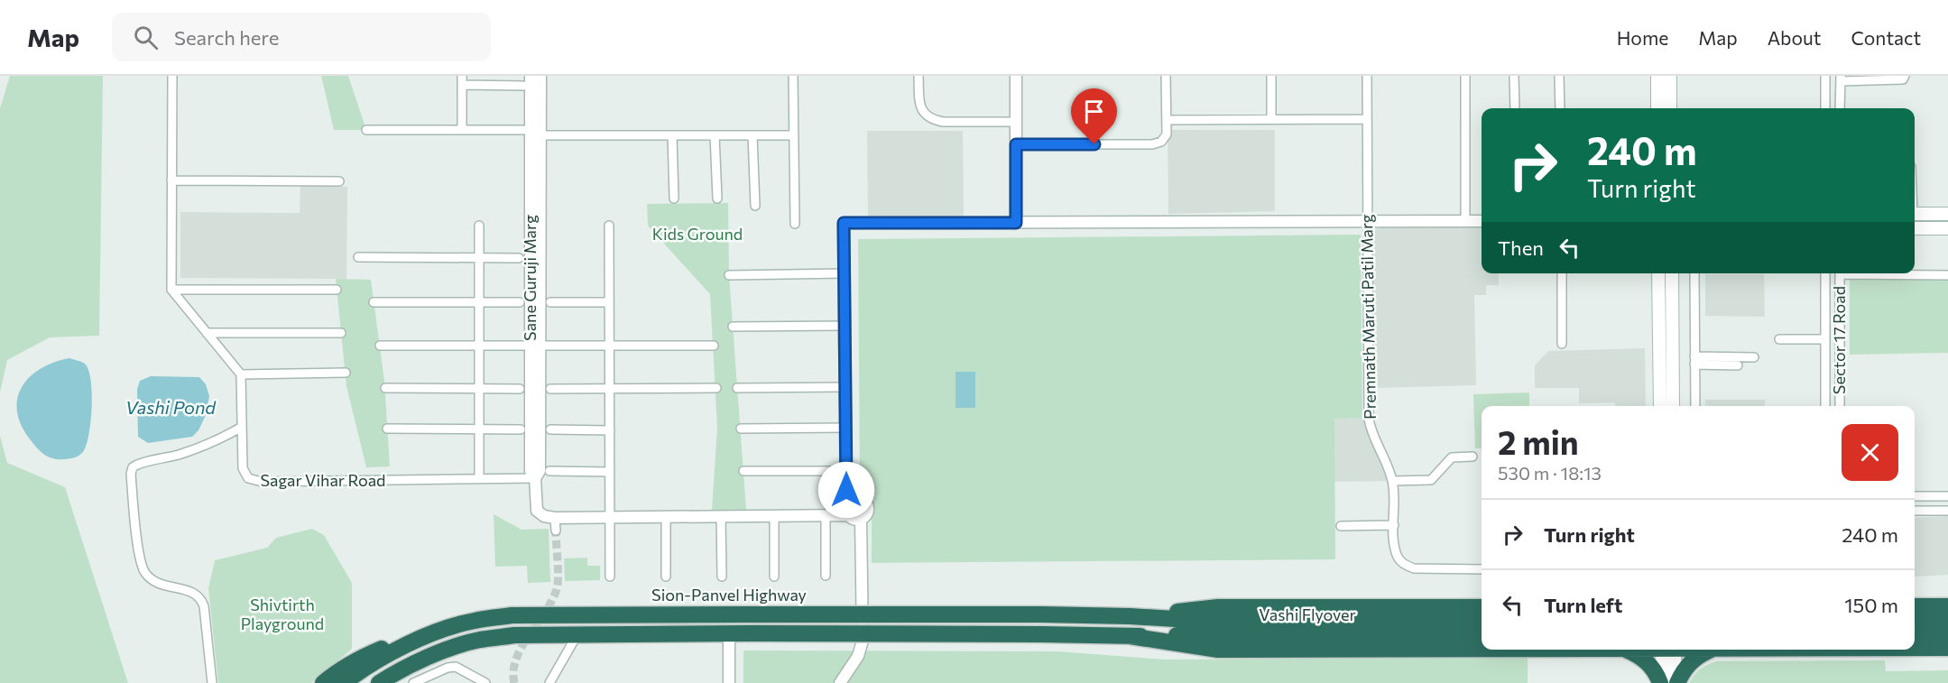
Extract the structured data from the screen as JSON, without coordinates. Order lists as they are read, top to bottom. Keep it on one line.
{"streets":{"highway":["Sion-Panvel Highway","Vashi Flyover"],"street":["Sane Guruji Marg","Premnath Maruti Patil Marg","Sector 17 Road","Sagar Vihar Road"]},"crossings":[["Sane Guruji Marg","Sagar Vihar Road"],["Sion-Panvel Highway","Vashi Flyover"]],"water":["Vashi Pond"],"parks":["Kids Ground","Shivtirth Playground"],"page":{"header":"Map","search":"Search here","nav":["Home","Map","About","Contact"],"turn":["240 m","Turn right"],"then":"Then","heading":["2 min","530 m · 18:13"],"list":[{"name":"Turn right","value":"240 m"},{"name":"Turn left","value":"150 m"}]}}
